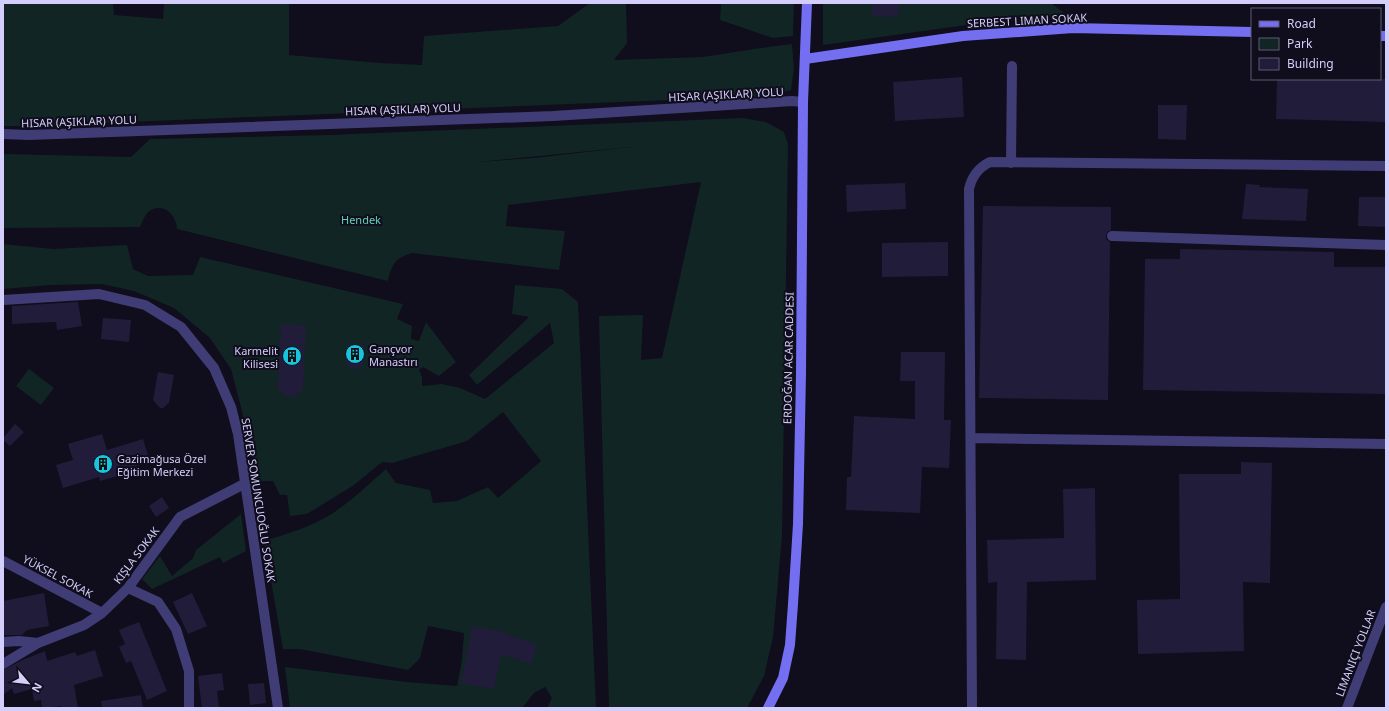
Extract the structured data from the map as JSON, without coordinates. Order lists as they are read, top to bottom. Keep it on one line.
{"streets":{"main road":["SERBEST LIMAN SOKAK","ERDOĞAN ACAR CADDESI"],"street":["SERVER SOMUNCUOĞLU SOKAK","YÜKSEL SOKAK","LIMANIÇI YOLLAR"]},"crossings":[["SERBEST LIMAN SOKAK","ERDOĞAN ACAR CADDESI"]],"parks":["Hendek"],"places":{"building":["Gançvor Manastırı","Karmelit Kilisesi","Gazimağusa Özel Eğitim Merkezi"]},"legend":["Road","Park","Building"],"north":"bottom right"}
